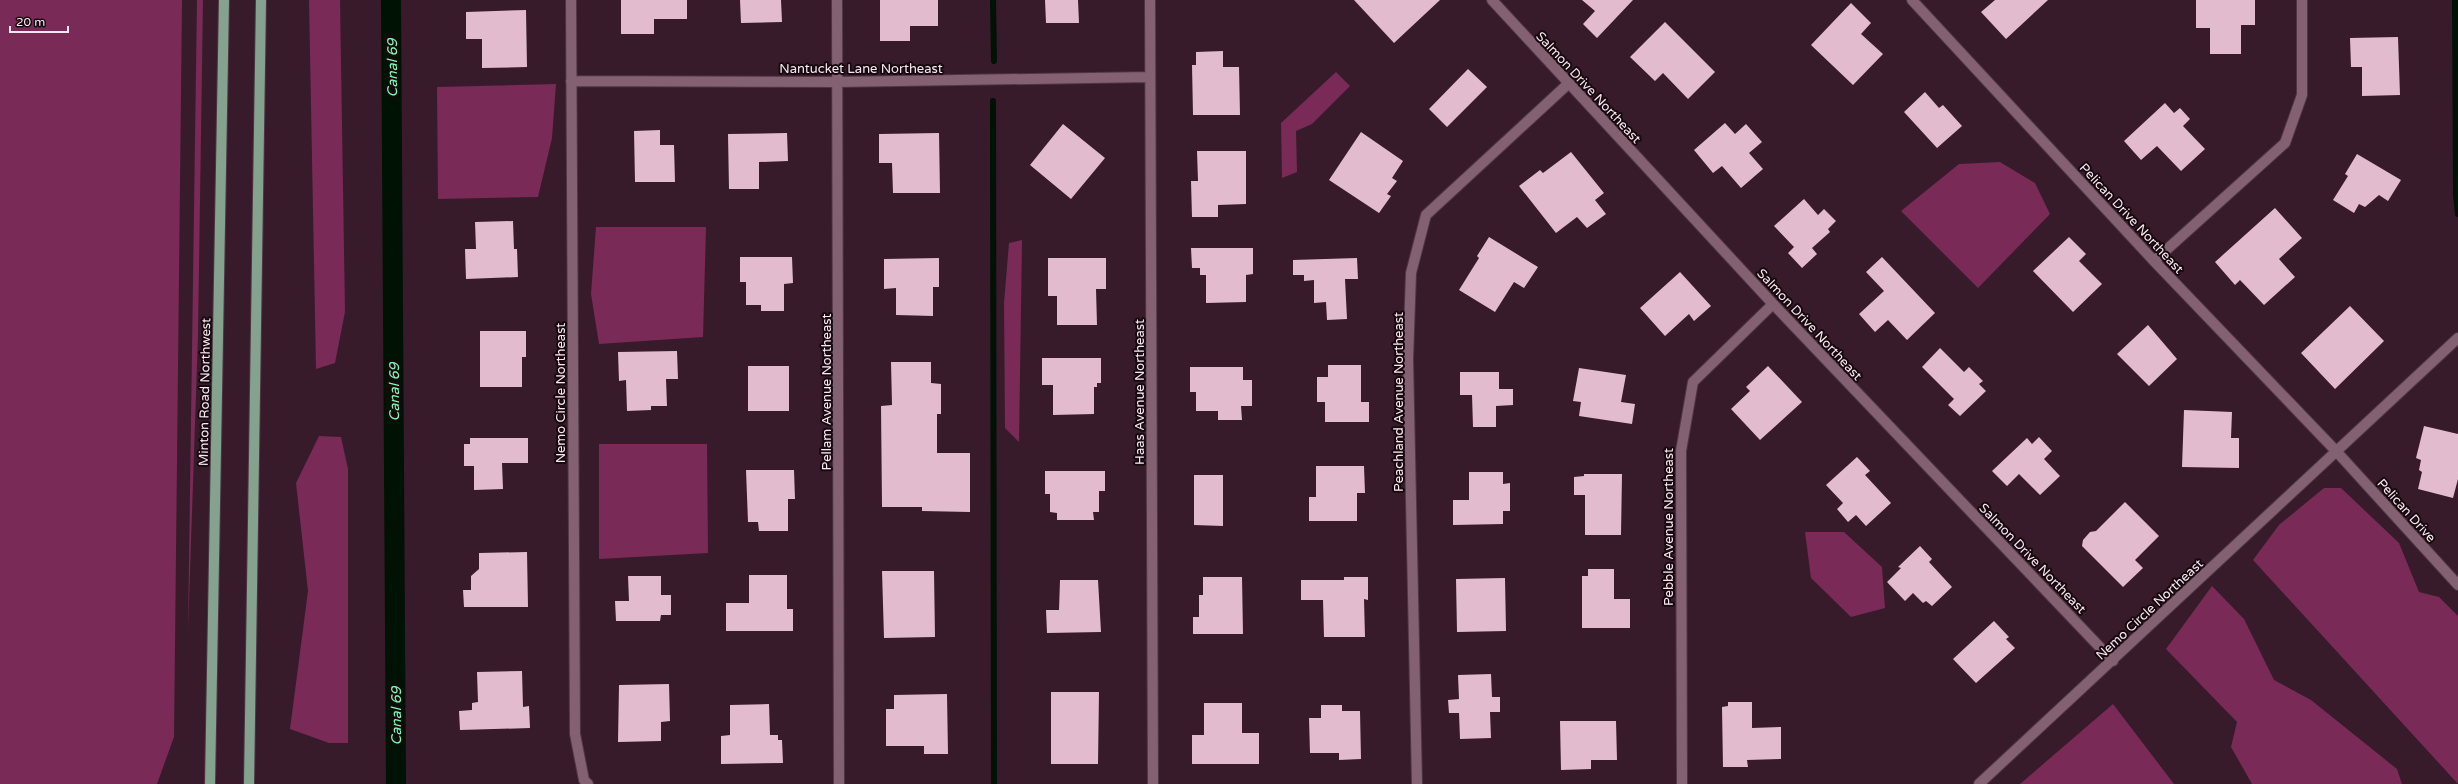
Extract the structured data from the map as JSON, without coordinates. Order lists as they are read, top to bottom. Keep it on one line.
{"streets":{"main road":["Minton Road Northwest"],"street":["Nantucket Lane Northeast","Salmon Drive Northeast","Pelican Drive Northeast","Pellam Avenue Northeast","Haas Avenue Northeast","Nemo Circle Northeast","Peachland Avenue Northeast","Pelican Drive","Pebble Avenue Northeast"]},"crossings":[["Nantucket Lane Northeast","Pellam Avenue Northeast"],["Nantucket Lane Northeast","Haas Avenue Northeast"],["Nantucket Lane Northeast","Nemo Circle Northeast"],["Salmon Drive Northeast","Nemo Circle Northeast"],["Salmon Drive Northeast","Peachland Avenue Northeast"],["Salmon Drive Northeast","Pebble Avenue Northeast"],["Pelican Drive Northeast","Nemo Circle Northeast"],["Pelican Drive Northeast","Pelican Drive"],["Nemo Circle Northeast","Pelican Drive"]],"water":["Canal 69"],"scale_bar":"20 m"}
